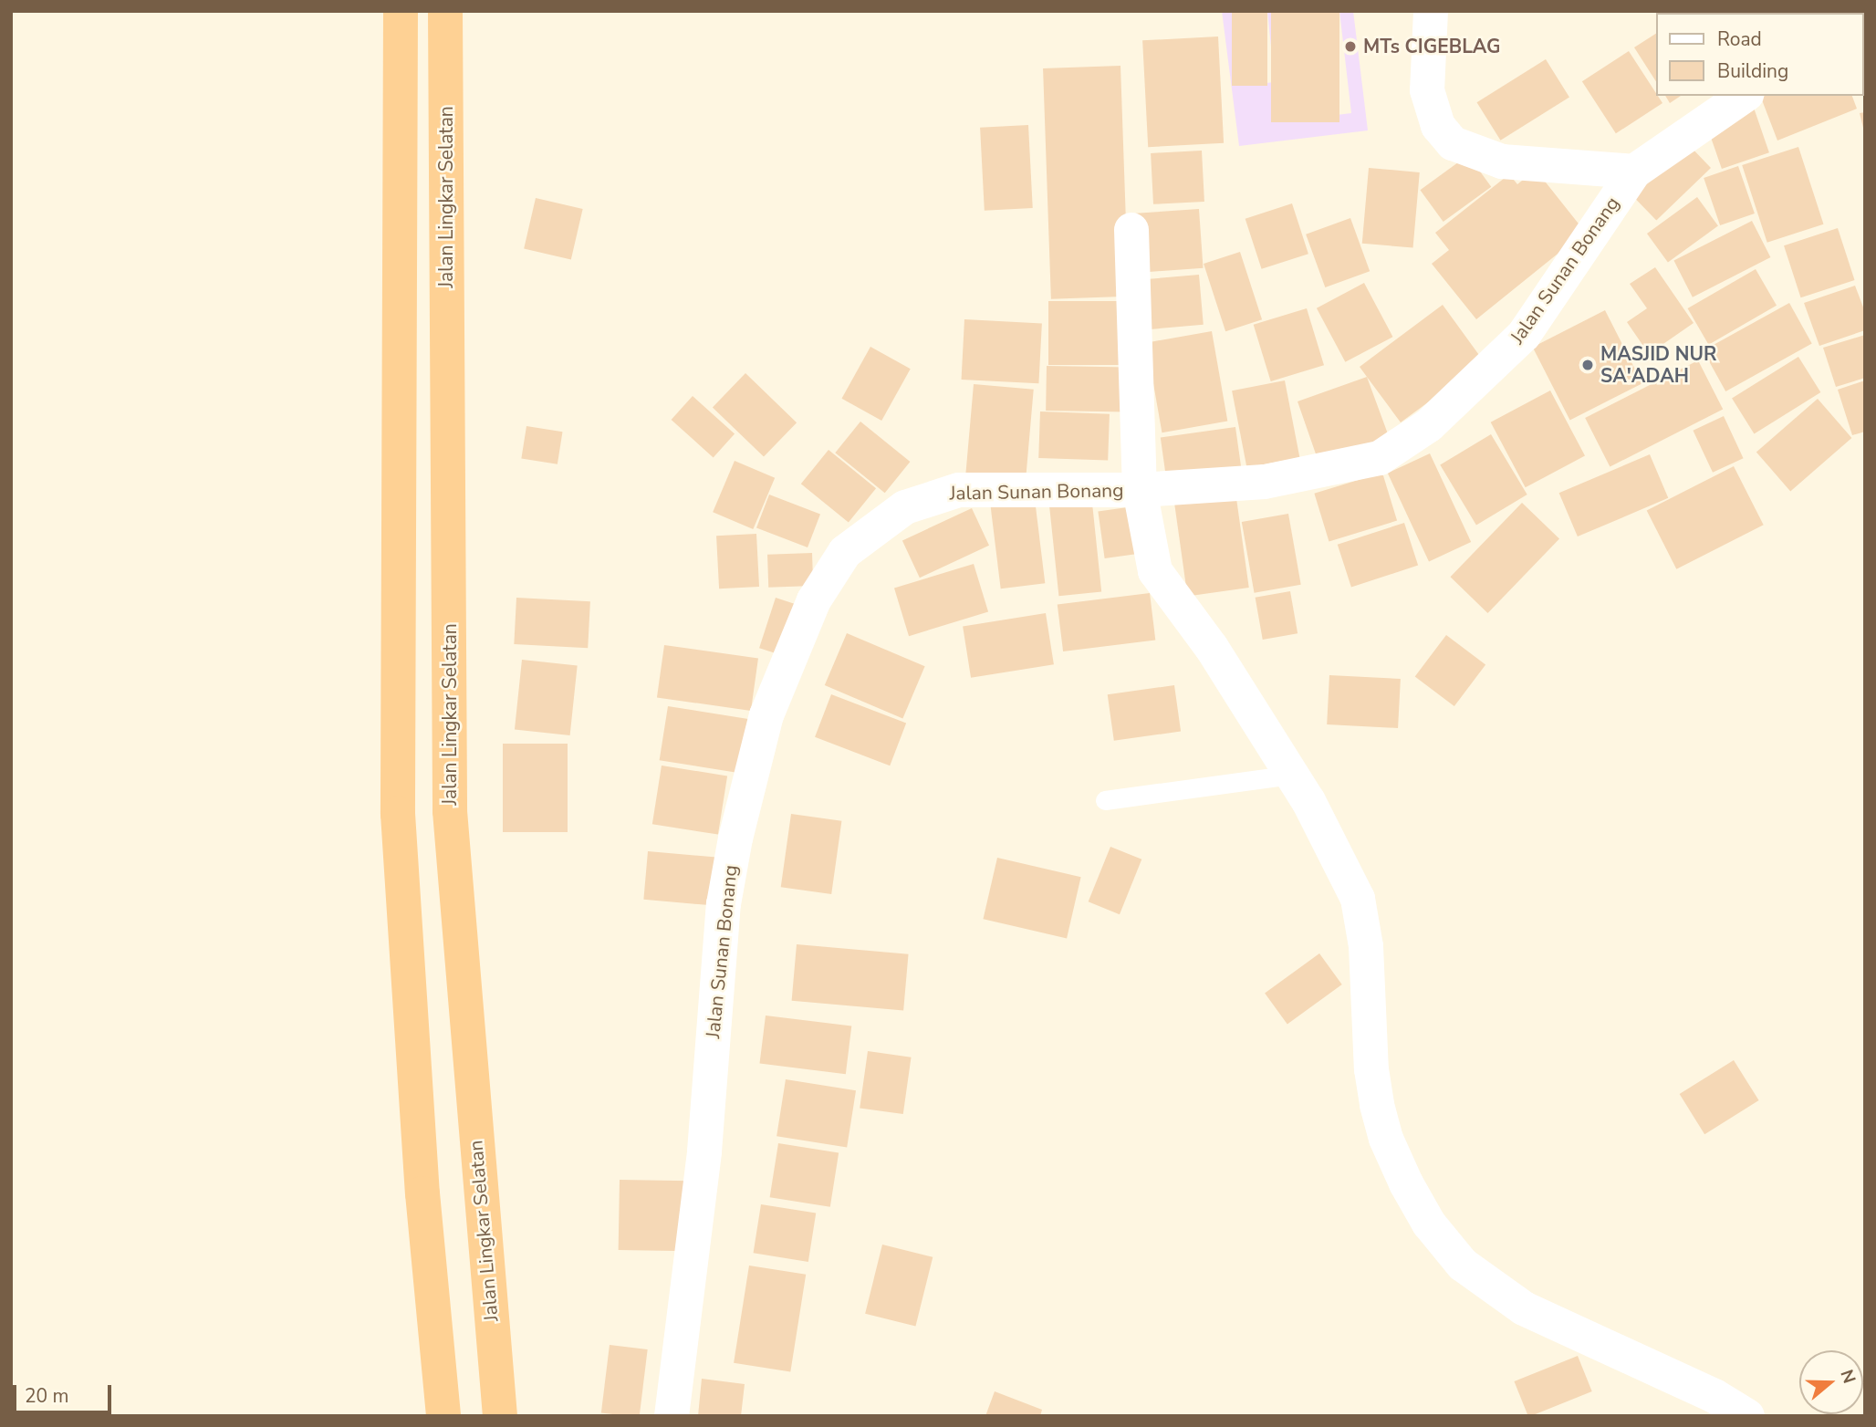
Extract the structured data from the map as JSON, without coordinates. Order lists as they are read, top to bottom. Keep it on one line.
{"streets":{"highway":["Jalan Lingkar Selatan"],"street":["Jalan Sunan Bonang"]},"places":["MTs CIGEBLAG","MASJID NUR SA'ADAH"],"legend":["Road","Building"],"scale_bar":"20 m","north":"right"}
